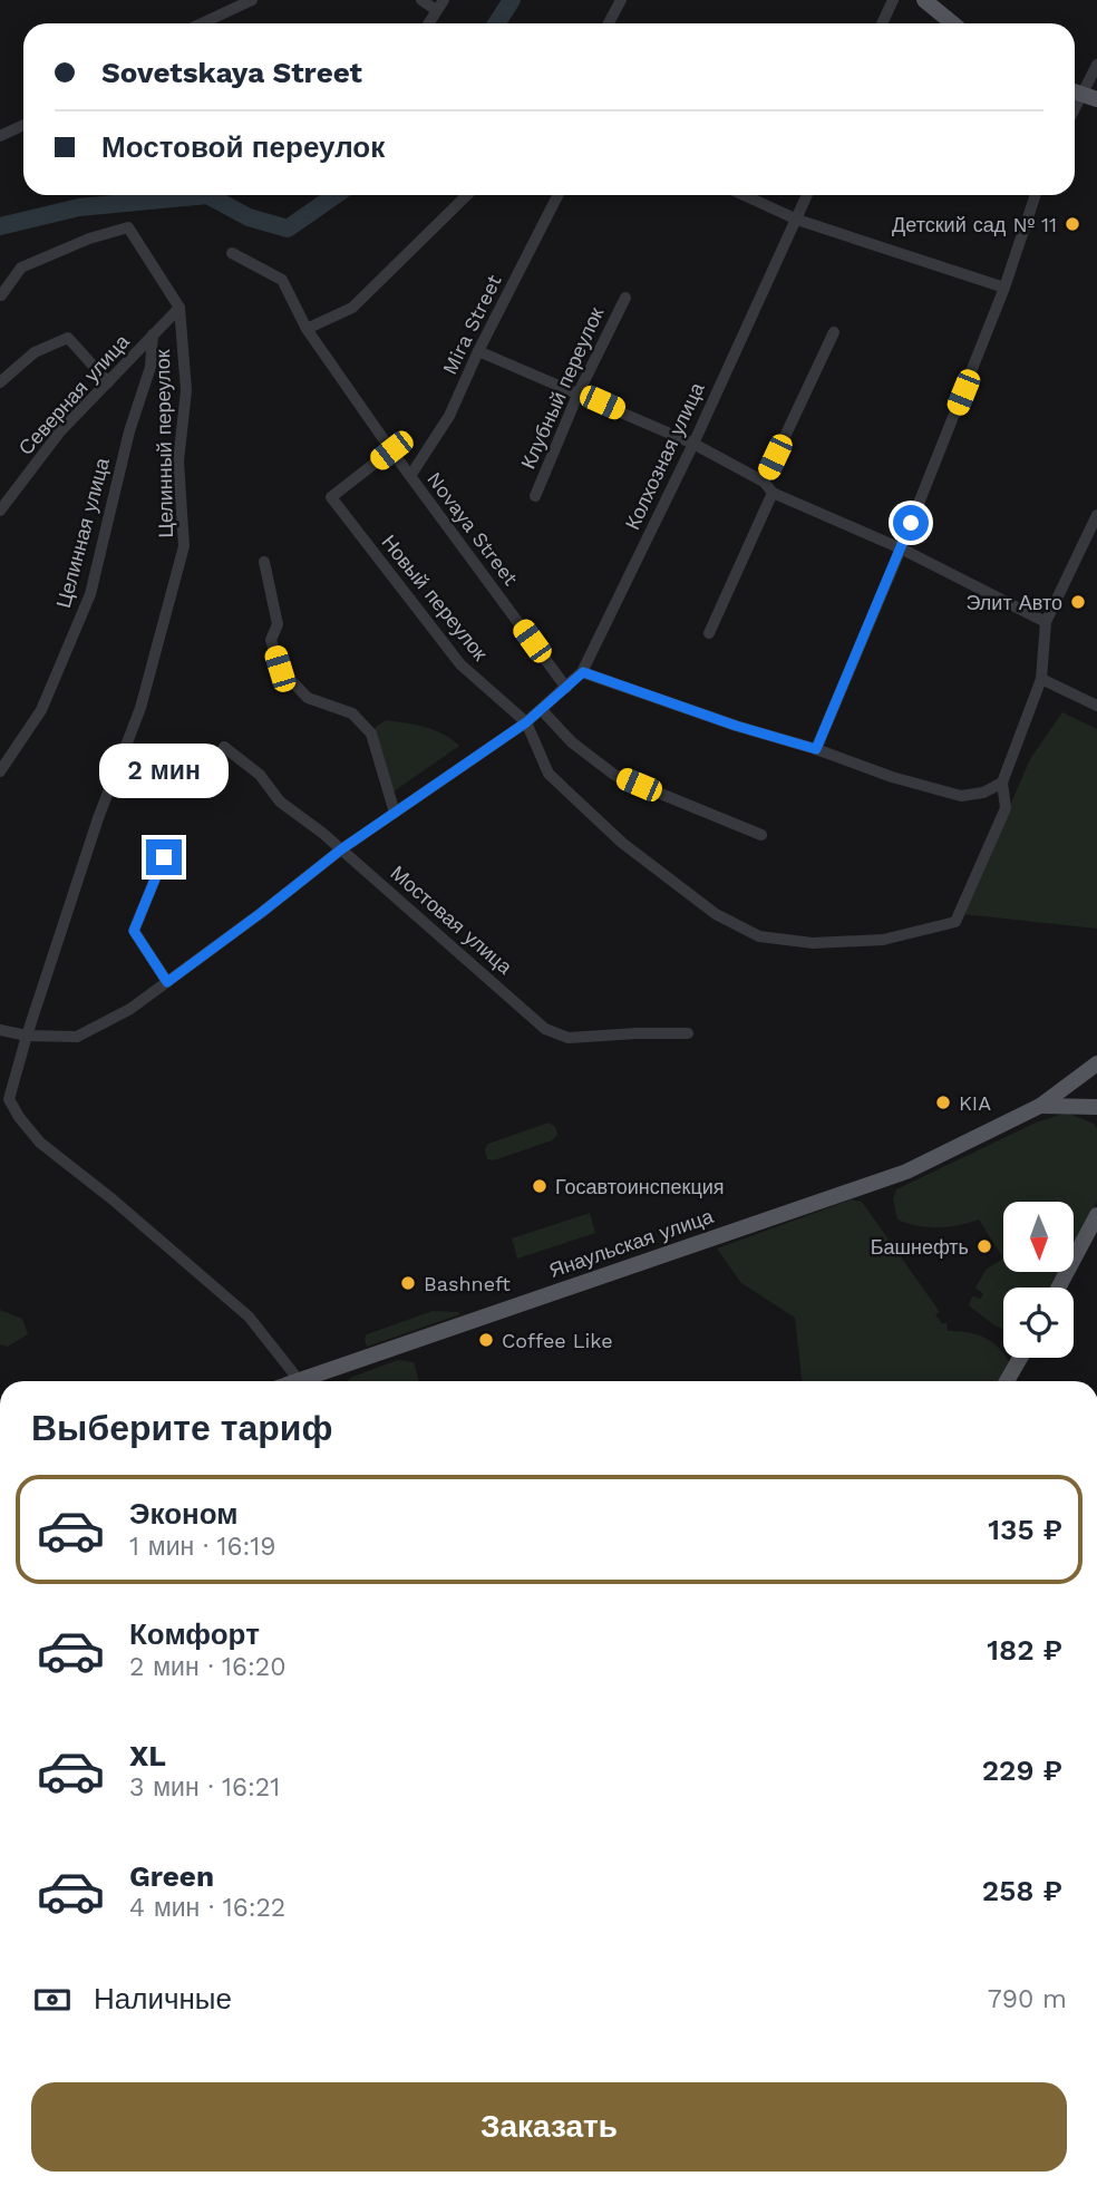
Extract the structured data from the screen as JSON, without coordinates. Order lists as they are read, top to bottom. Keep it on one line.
{"streets":{"main road":["Янаульская улица"],"street":["Mira Street","Клубный переулок","Северная улица","Целинный переулок","Колхозная улица","Novaya Street","Целинная улица","Новый переулок","Мостовая улица"]},"crossings":[["Mira Street","Novaya Street"],["Северная улица","Целинный переулок"],["Северная улица","Целинная улица"],["Целинный переулок","Колхозная улица"],["Целинный переулок","Янаульская улица"],["Колхозная улица","Novaya Street"],["Колхозная улица","Новый переулок"],["Колхозная улица","Мостовая улица"],["Novaya Street","Новый переулок"]],"places":["Детский сад № 11","Элит Авто","KIA","Госавтоинспекция","Башнефть","Bashneft","Coffee Like"],"north":"bottom","page":{"banner":["Sovetskaya Street","Мостовой переулок"],"bubble":"2 мин","heading":"Выберите тариф","list":[{"name":"Эконом","note":"1 мин · 16:19","value":"135 ₽"},{"name":"Комфорт","note":"2 мин · 16:20","value":"182 ₽"},{"name":"XL","note":"3 мин · 16:21","value":"229 ₽"},{"name":"Green","note":"4 мин · 16:22","value":"258 ₽"}],"pay":["Наличные","790 m"],"buttons":"Заказать"}}
